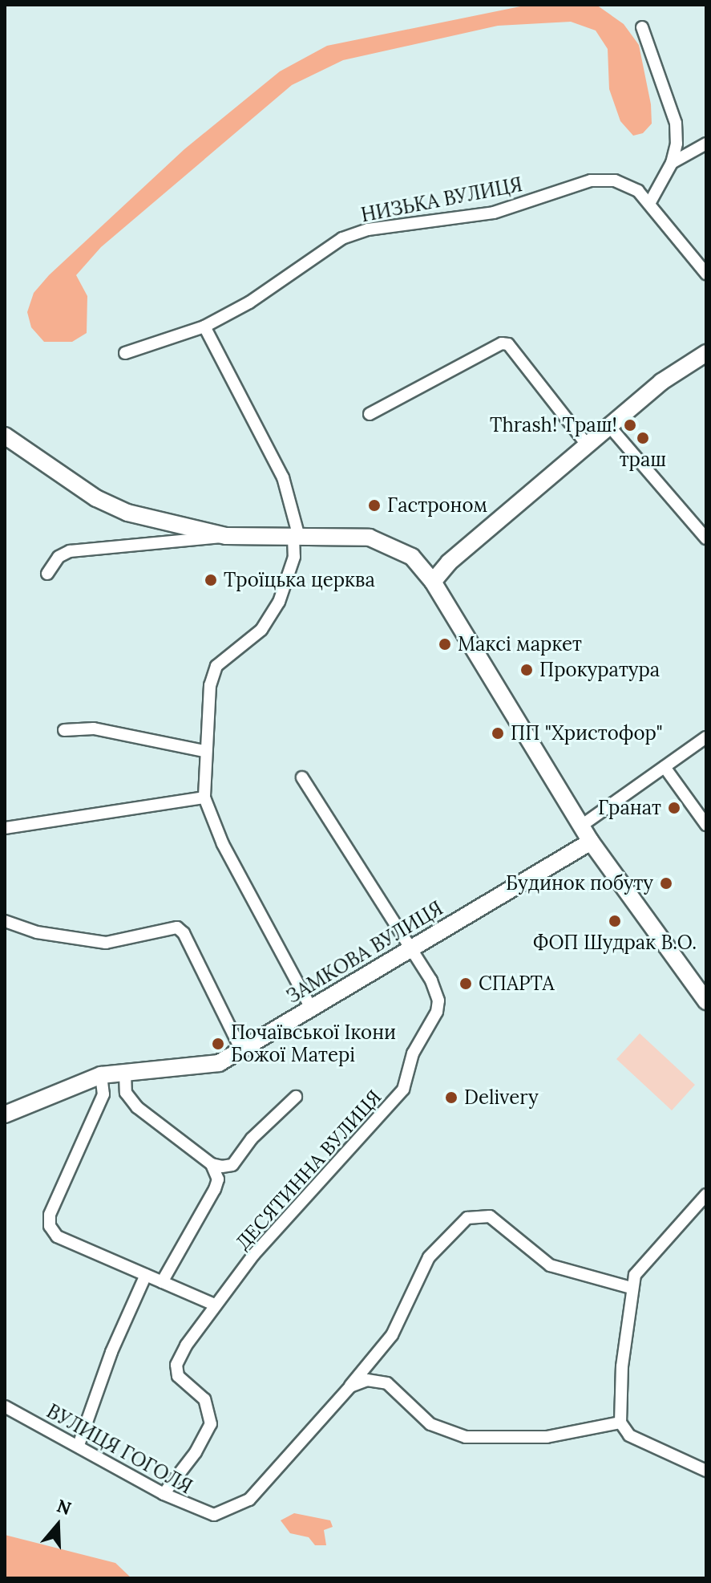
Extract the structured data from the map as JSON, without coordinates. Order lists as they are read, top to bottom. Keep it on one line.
{"streets":{"main road":["ЗАМКОВА ВУЛИЦЯ"],"street":["НИЗЬКА ВУЛИЦЯ","ДЕСЯТИННА ВУЛИЦЯ","ВУЛИЦЯ ГОГОЛЯ"]},"crossings":[["ЗАМКОВА ВУЛИЦЯ","ДЕСЯТИННА ВУЛИЦЯ"],["ДЕСЯТИННА ВУЛИЦЯ","ВУЛИЦЯ ГОГОЛЯ"]],"places":["Thrash! Траш!","траш","Гастроном","Троїцька церква","Максі маркет","Прокуратура","ПП \"Христофор\"","Гранат","Будинок побуту","ФОП Шудрак В.О.","СПАРТА","Почаївської Ікони Божої Матері","Delivery"],"north":"top"}
